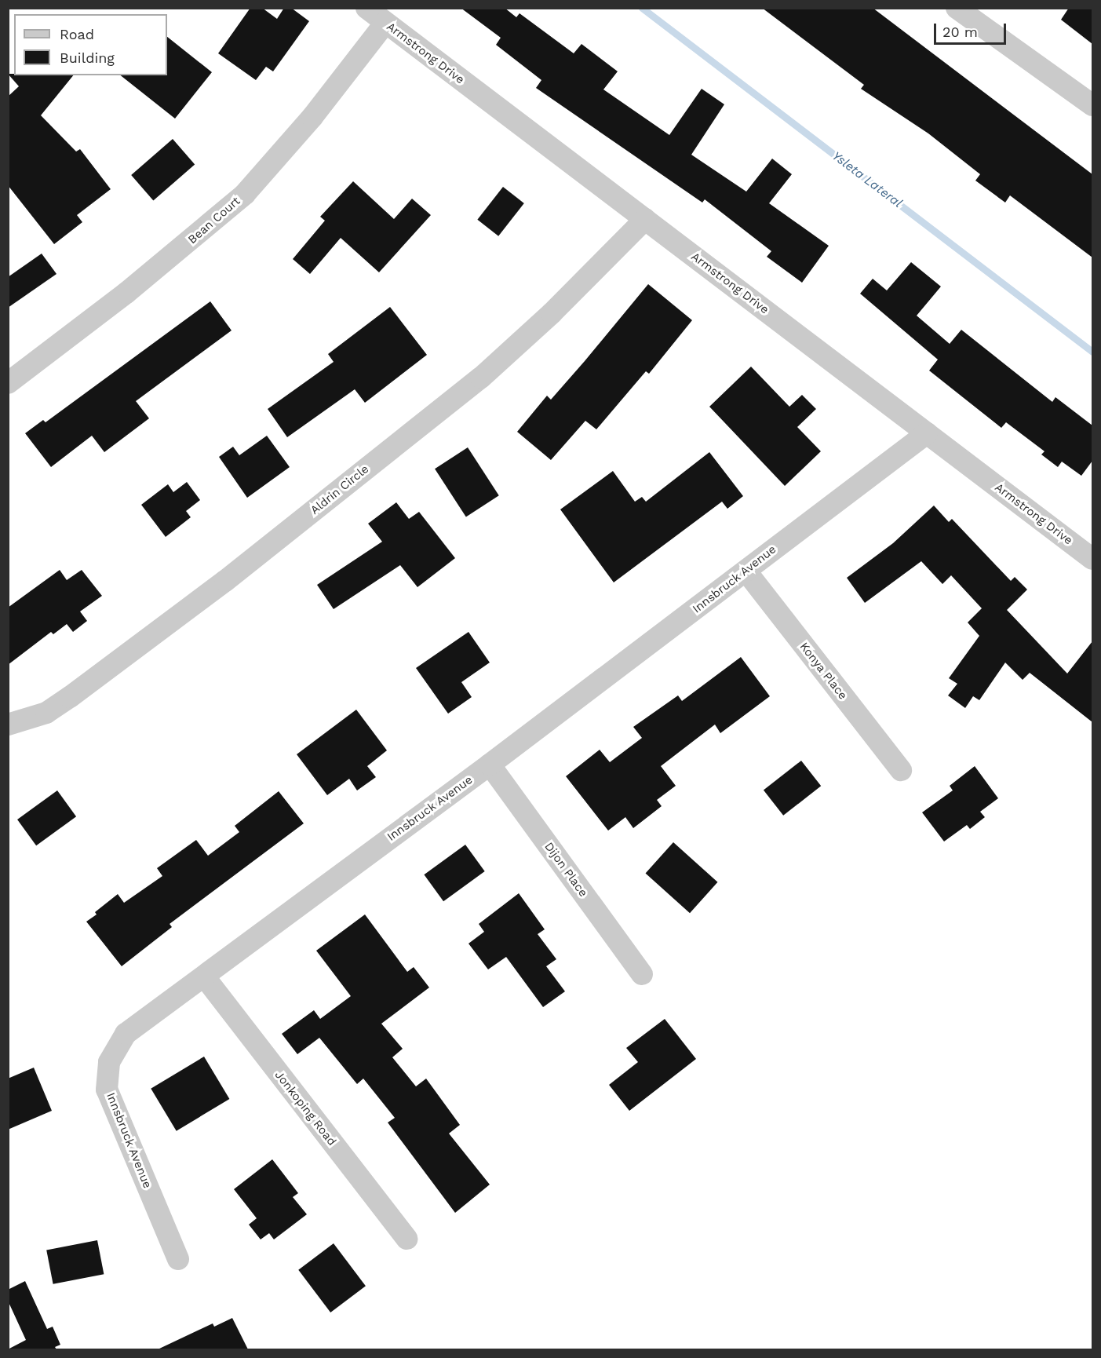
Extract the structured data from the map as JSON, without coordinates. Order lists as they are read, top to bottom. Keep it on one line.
{"streets":{"street":["Armstrong Drive","Bean Court","Aldrin Circle","Innsbruck Avenue","Konya Place","Dijon Place","Jonkoping Road"]},"crossings":[["Armstrong Drive","Bean Court"],["Armstrong Drive","Aldrin Circle"],["Armstrong Drive","Innsbruck Avenue"],["Innsbruck Avenue","Konya Place"],["Innsbruck Avenue","Dijon Place"],["Innsbruck Avenue","Jonkoping Road"]],"water":["Ysleta Lateral"],"legend":["Road","Building"],"scale_bar":"20 m"}
